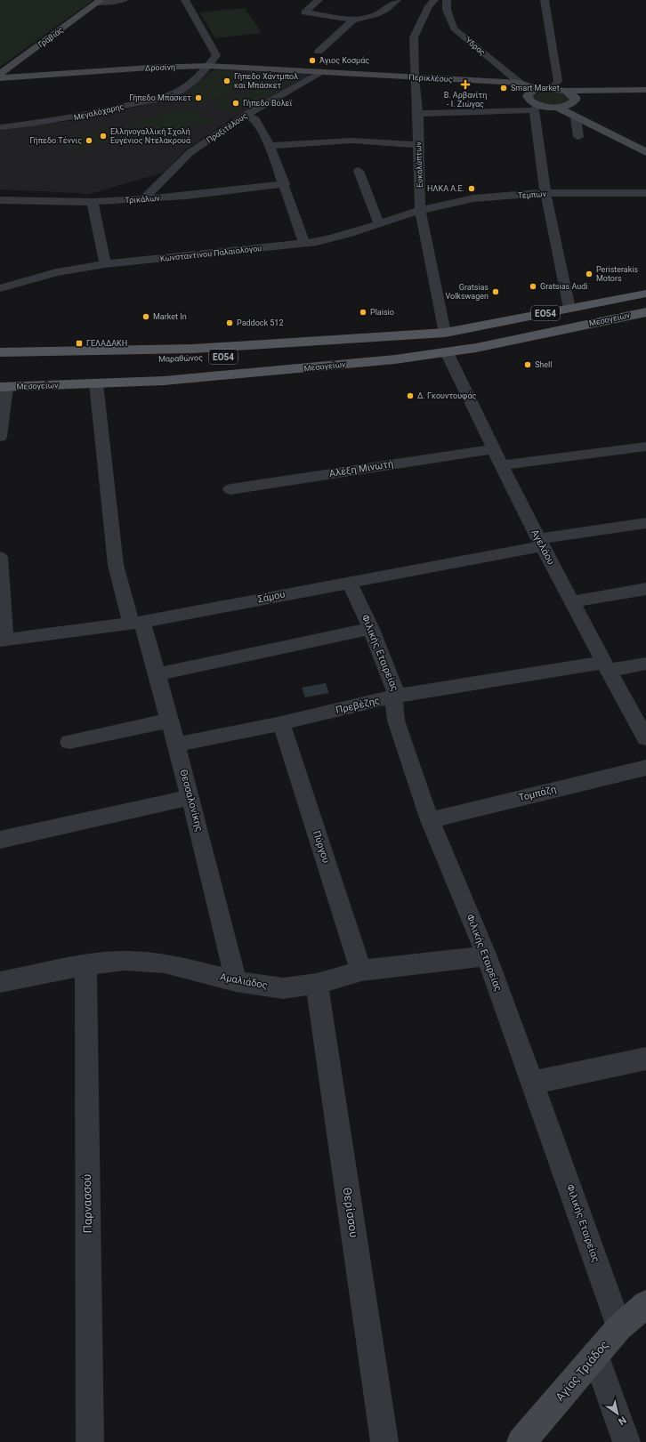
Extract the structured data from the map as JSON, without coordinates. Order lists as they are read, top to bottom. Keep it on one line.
{"streets":{"main road":["ΕΟ54","Μεσογείων","Μαραθώνος"],"street":["Γραβιάς","Ύδρας","Δροσίνη","Περικλέους","Μεγαλόχαρης","Πραξιτέλους","Ευκαλύπτων","Τεμπών","Τρικάλων","Κωνσταντίνου Παλαιολόγου","Αλέξη Μινωτή","Αγελάου","Σάμου","Φιλικής Εταιρείας","Πρεβέζης","Τομπάζη","Θεσσαλονίκης","Πύργου","Αμαλιάδος","Παρνασσού","Θερίσσου","Αγίας Τριάδος"]},"crossings":[["Ύδρας","Περικλέους"],["Δροσίνη","Περικλέους"],["Δροσίνη","Μεγαλόχαρης"],["Δροσίνη","Πραξιτέλους"],["Περικλέους","Πραξιτέλους"],["Περικλέους","Ευκαλύπτων"],["Πραξιτέλους","Τρικάλων"],["Ευκαλύπτων","Τεμπών"],["Ευκαλύπτων","Κωνσταντίνου Παλαιολόγου"],["Ευκαλύπτων","Μεσογείων"],["Ευκαλύπτων","Μαραθώνος"],["Τεμπών","Κωνσταντίνου Παλαιολόγου"],["Μεσογείων","Μαραθώνος"],["Μεσογείων","Αγελάου"],["Μεσογείων","Θεσσαλονίκης"],["Αλέξη Μινωτή","Αγελάου"],["Αγελάου","Σάμου"],["Αγελάου","Πρεβέζης"],["Σάμου","Φιλικής Εταιρείας"],["Σάμου","Θεσσαλονίκης"],["Φιλικής Εταιρείας","Πρεβέζης"],["Φιλικής Εταιρείας","Τομπάζη"],["Φιλικής Εταιρείας","Αμαλιάδος"],["Φιλικής Εταιρείας","Αγίας Τριάδος"],["Πρεβέζης","Θεσσαλονίκης"],["Πρεβέζης","Πύργου"],["Θεσσαλονίκης","Αμαλιάδος"],["Πύργου","Αμαλιάδος"],["Αμαλιάδος","Παρνασσού"],["Αμαλιάδος","Θερίσσου"]],"places":{"other":["Άγιος Κοσμάς","Γήπεδο Χάντμπολ και Μπάσκετ","Smart Market","Γήπεδο Μπάσκετ","Γήπεδο Βόλεϊ","Ελληνογαλλική Σχολή Ευγένιος Ντελακρουά","Γήπεδο Τέννις","ΗΛΚΑ Α.Ε.","Peristerakis Motors","Gratsias Audi","Gratsias Volkswagen","Plaisio","Market In","Paddock 512","Shell","Δ. Γκουντουφάς"],"health":["Β. Αρβανίτη - Ι. Ζιώγας"],"transit":["ΓΕΛΑΔΑΚΗ"]},"north":"bottom right"}
